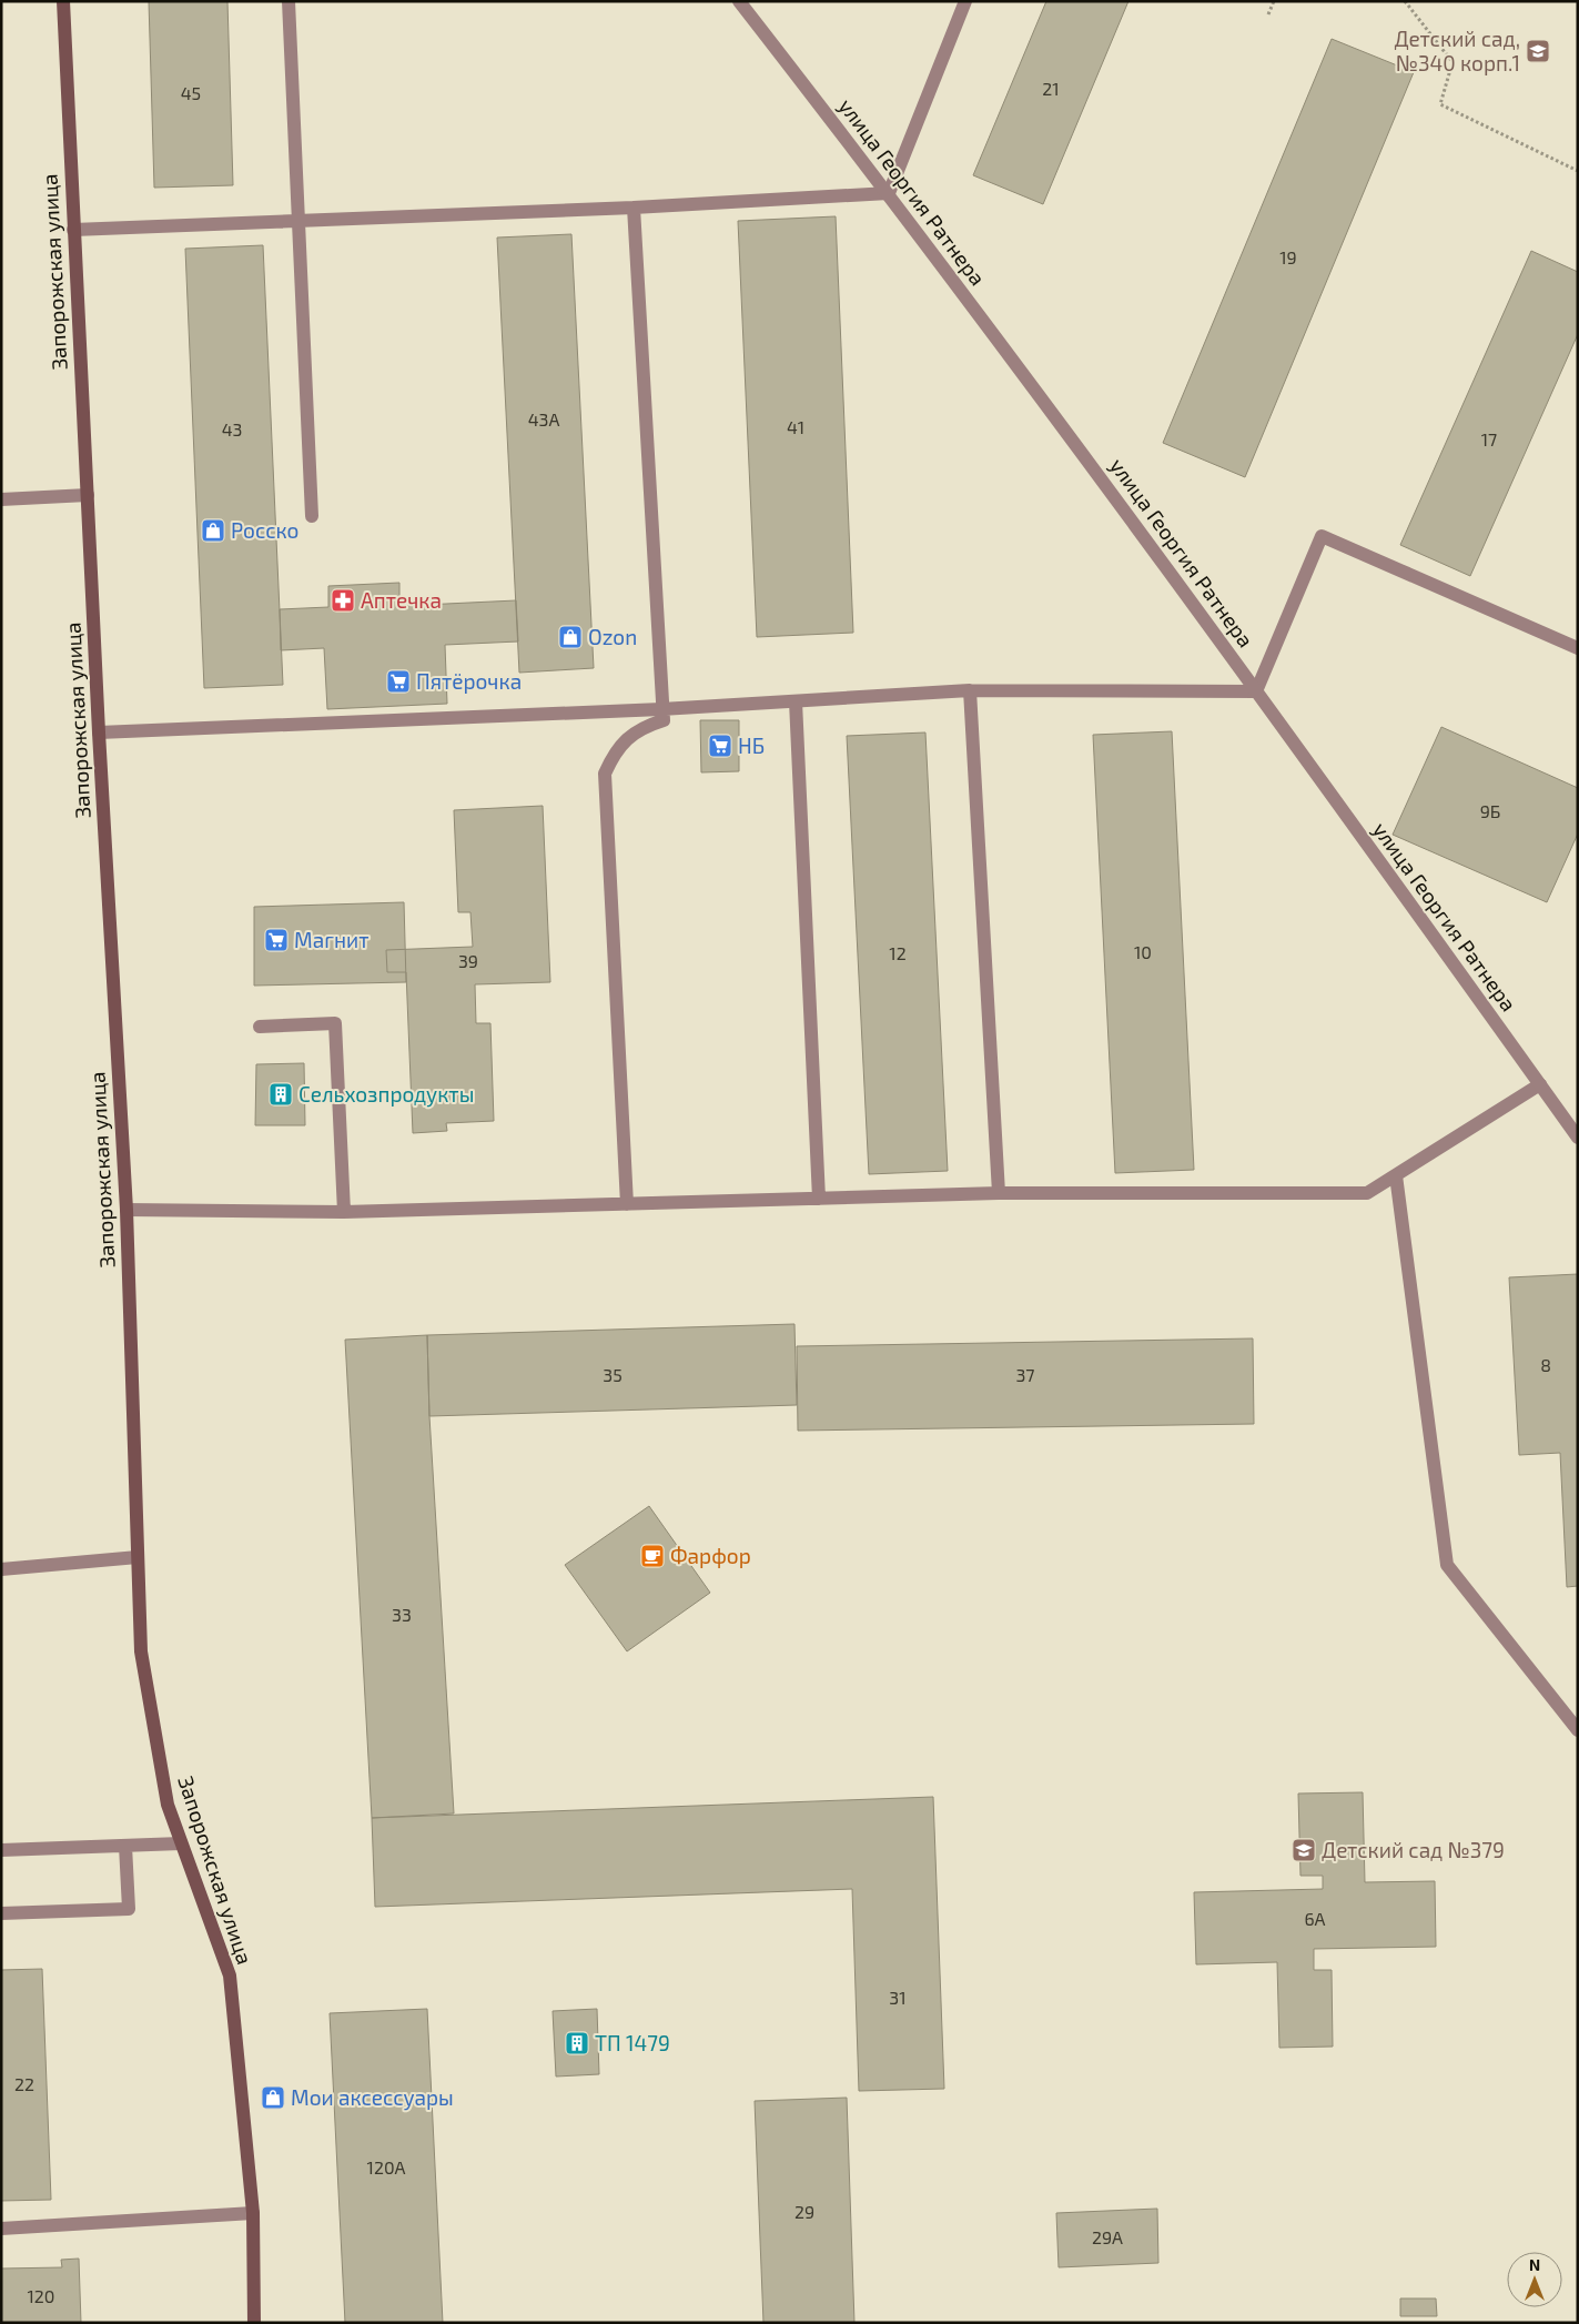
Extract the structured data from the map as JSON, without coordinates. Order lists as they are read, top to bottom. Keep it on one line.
{"streets":{"street":["улица Георгия Ратнера","Запорожская улица"]},"places":{"school or university":["Детский сад, №340 корп.1","Детский сад №379"],"shop":["Росско","Ozon","Мои аксессуары"],"pharmacy":["Аптечка"],"supermarket":["Пятёрочка","НБ","Магнит"],"building":["Сельхозпродукты","ТП 1479"],"cafe":["Фарфор"]},"house_numbers":["21","45","19","43А","41","43","17","9Б","10","12","39","8","35","37","33","6А","31","22","120А","29","29А","120"],"north":"top"}
